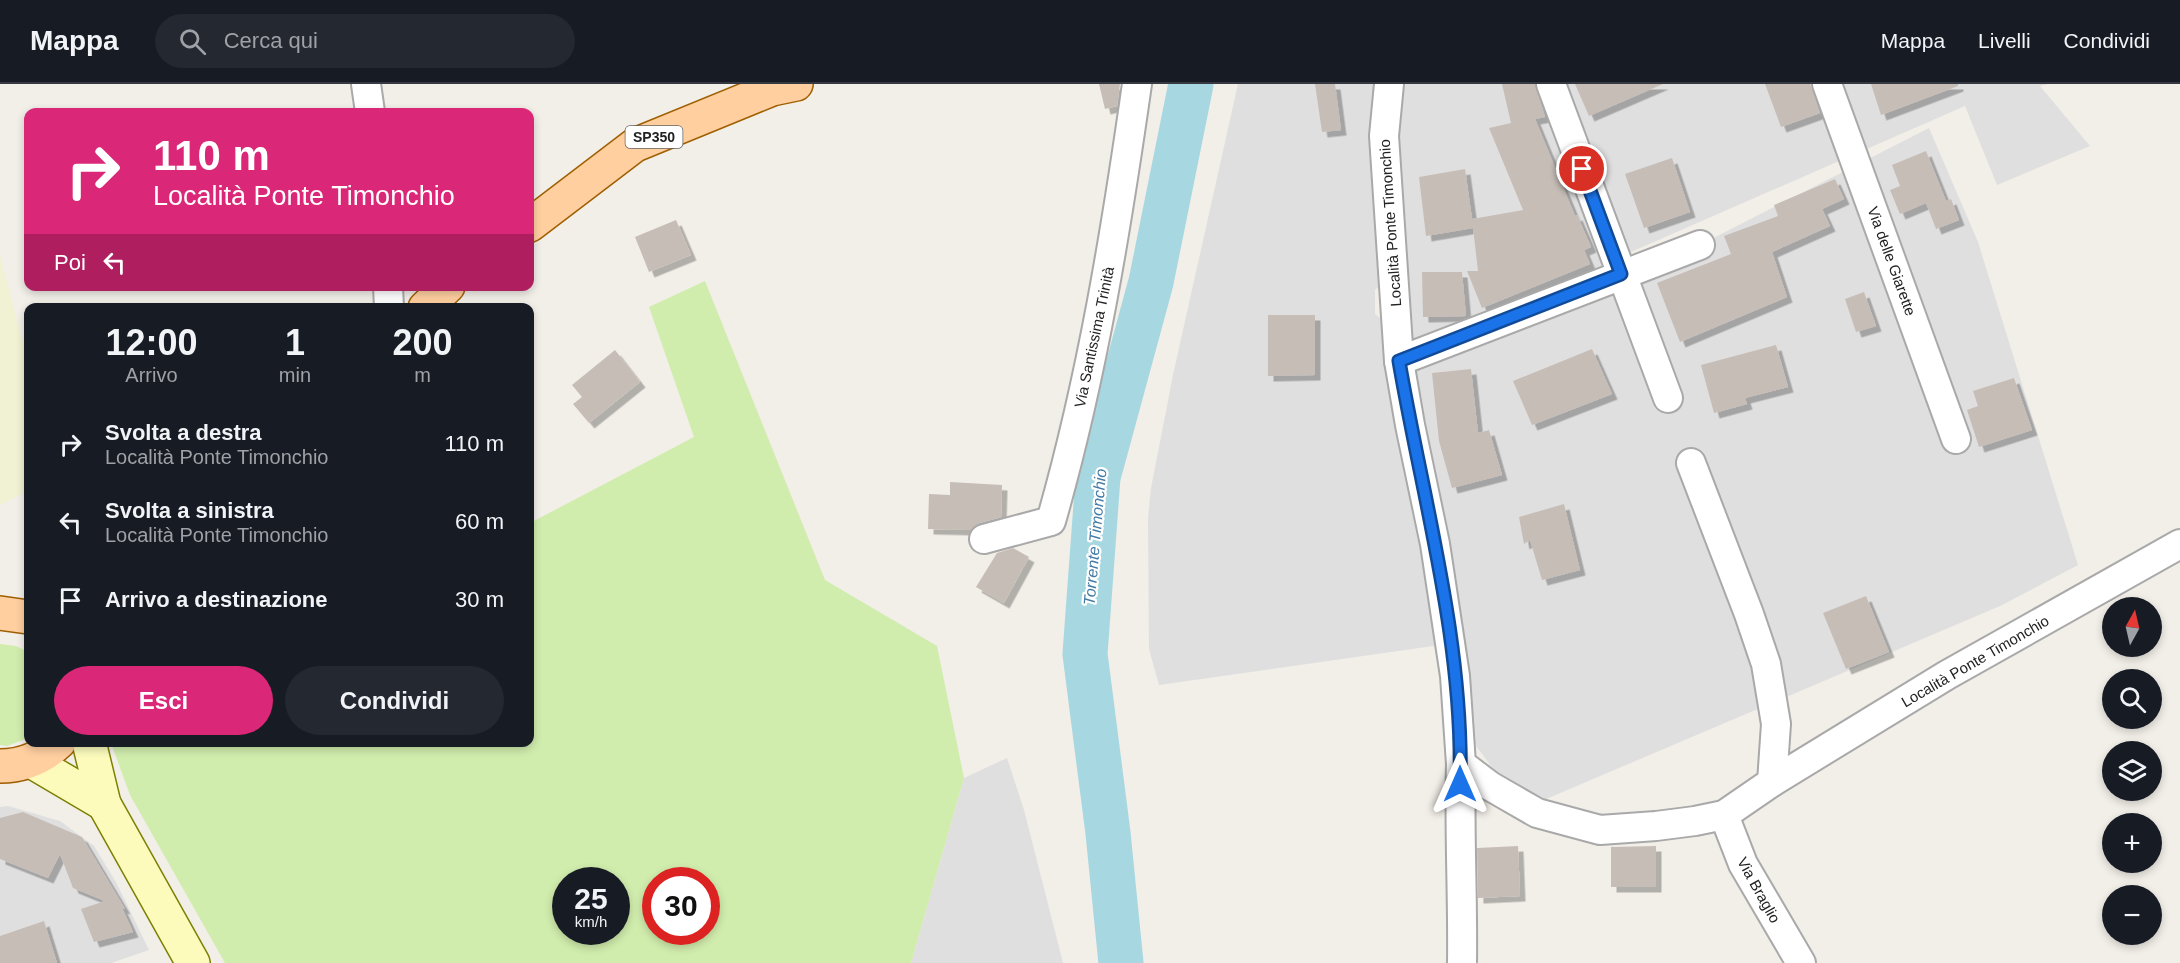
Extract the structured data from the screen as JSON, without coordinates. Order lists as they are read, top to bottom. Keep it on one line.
{"streets":{"main road":["SP350"],"street":["Località Ponte Timonchio","Via delle Giarette","Via Santissima Trinità","Via Braglio"]},"crossings":[["Località Ponte Timonchio","Via Braglio"]],"water":["Torrente Timonchio"],"north":"top","page":{"header":"Mappa","search":"Cerca qui","nav":["Mappa","Livelli","Condividi"],"turn":["110 m","Località Ponte Timonchio"],"then":"Poi","eta":["12:00","Arrivo","1","min","200","m"],"list":[{"name":"Svolta a destra","note":"Località Ponte Timonchio","value":"110 m"},{"name":"Svolta a sinistra","note":"Località Ponte Timonchio","value":"60 m"},{"name":"Arrivo a destinazione","value":"30 m"}],"map_buttons":["+","−"],"buttons":["Esci","Condividi"],"speed":"25 km/h","limit":"30"}}
